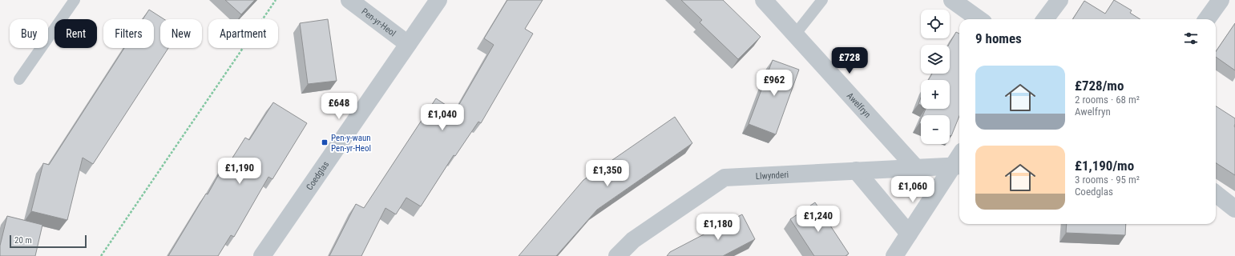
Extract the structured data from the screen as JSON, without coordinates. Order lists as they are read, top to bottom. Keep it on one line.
{"streets":{"street":["Pen-yr-Heol","Awelfryn","Coedglas","Llwynderi"]},"crossings":[["Pen-yr-Heol","Coedglas"],["Awelfryn","Llwynderi"]],"places":{"transit":["Pen-y-waun Pen-yr-Heol"]},"scale_bar":"20 m","page":{"map_buttons":["+","−"],"chip":["Buy","Rent","Filters","New","Apartment"],"heading":"9 homes","price":["£728","£962","£648","£1,040","£1,190","£1,350","£1,060","£1,240","£1,180"],"list":[{"name":"£728/mo","note":"2 rooms · 68 m² · Awelfryn"},{"name":"£1,190/mo","note":"3 rooms · 95 m² · Coedglas"}],"scale":"20 m"}}
